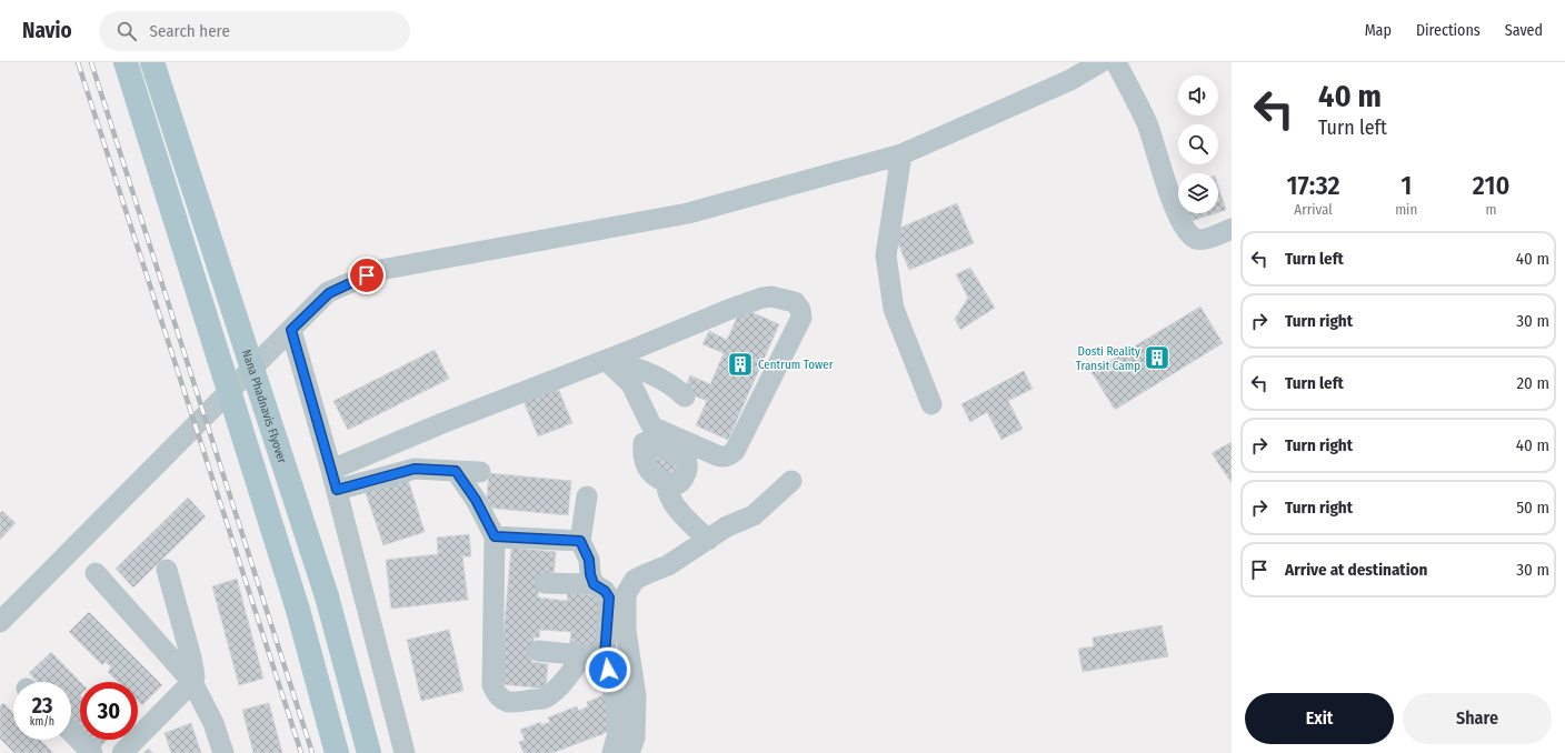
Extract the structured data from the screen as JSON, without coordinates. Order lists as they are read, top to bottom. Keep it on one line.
{"streets":{"main road":["Nana Phadnavis Flyover"]},"places":{"building":["Dosti Reality Transit Camp","Centrum Tower"]},"page":{"header":"Navio","search":"Search here","nav":["Map","Directions","Saved"],"turn":["40 m","Turn left"],"eta":["17:32","Arrival","1","min","210","m"],"list":[{"name":"Turn left","value":"40 m"},{"name":"Turn right","value":"30 m"},{"name":"Turn left","value":"20 m"},{"name":"Turn right","value":"40 m"},{"name":"Turn right","value":"50 m"},{"name":"Arrive at destination","value":"30 m"}],"speed":"23 km/h","limit":"30","buttons":["Exit","Share"]}}
